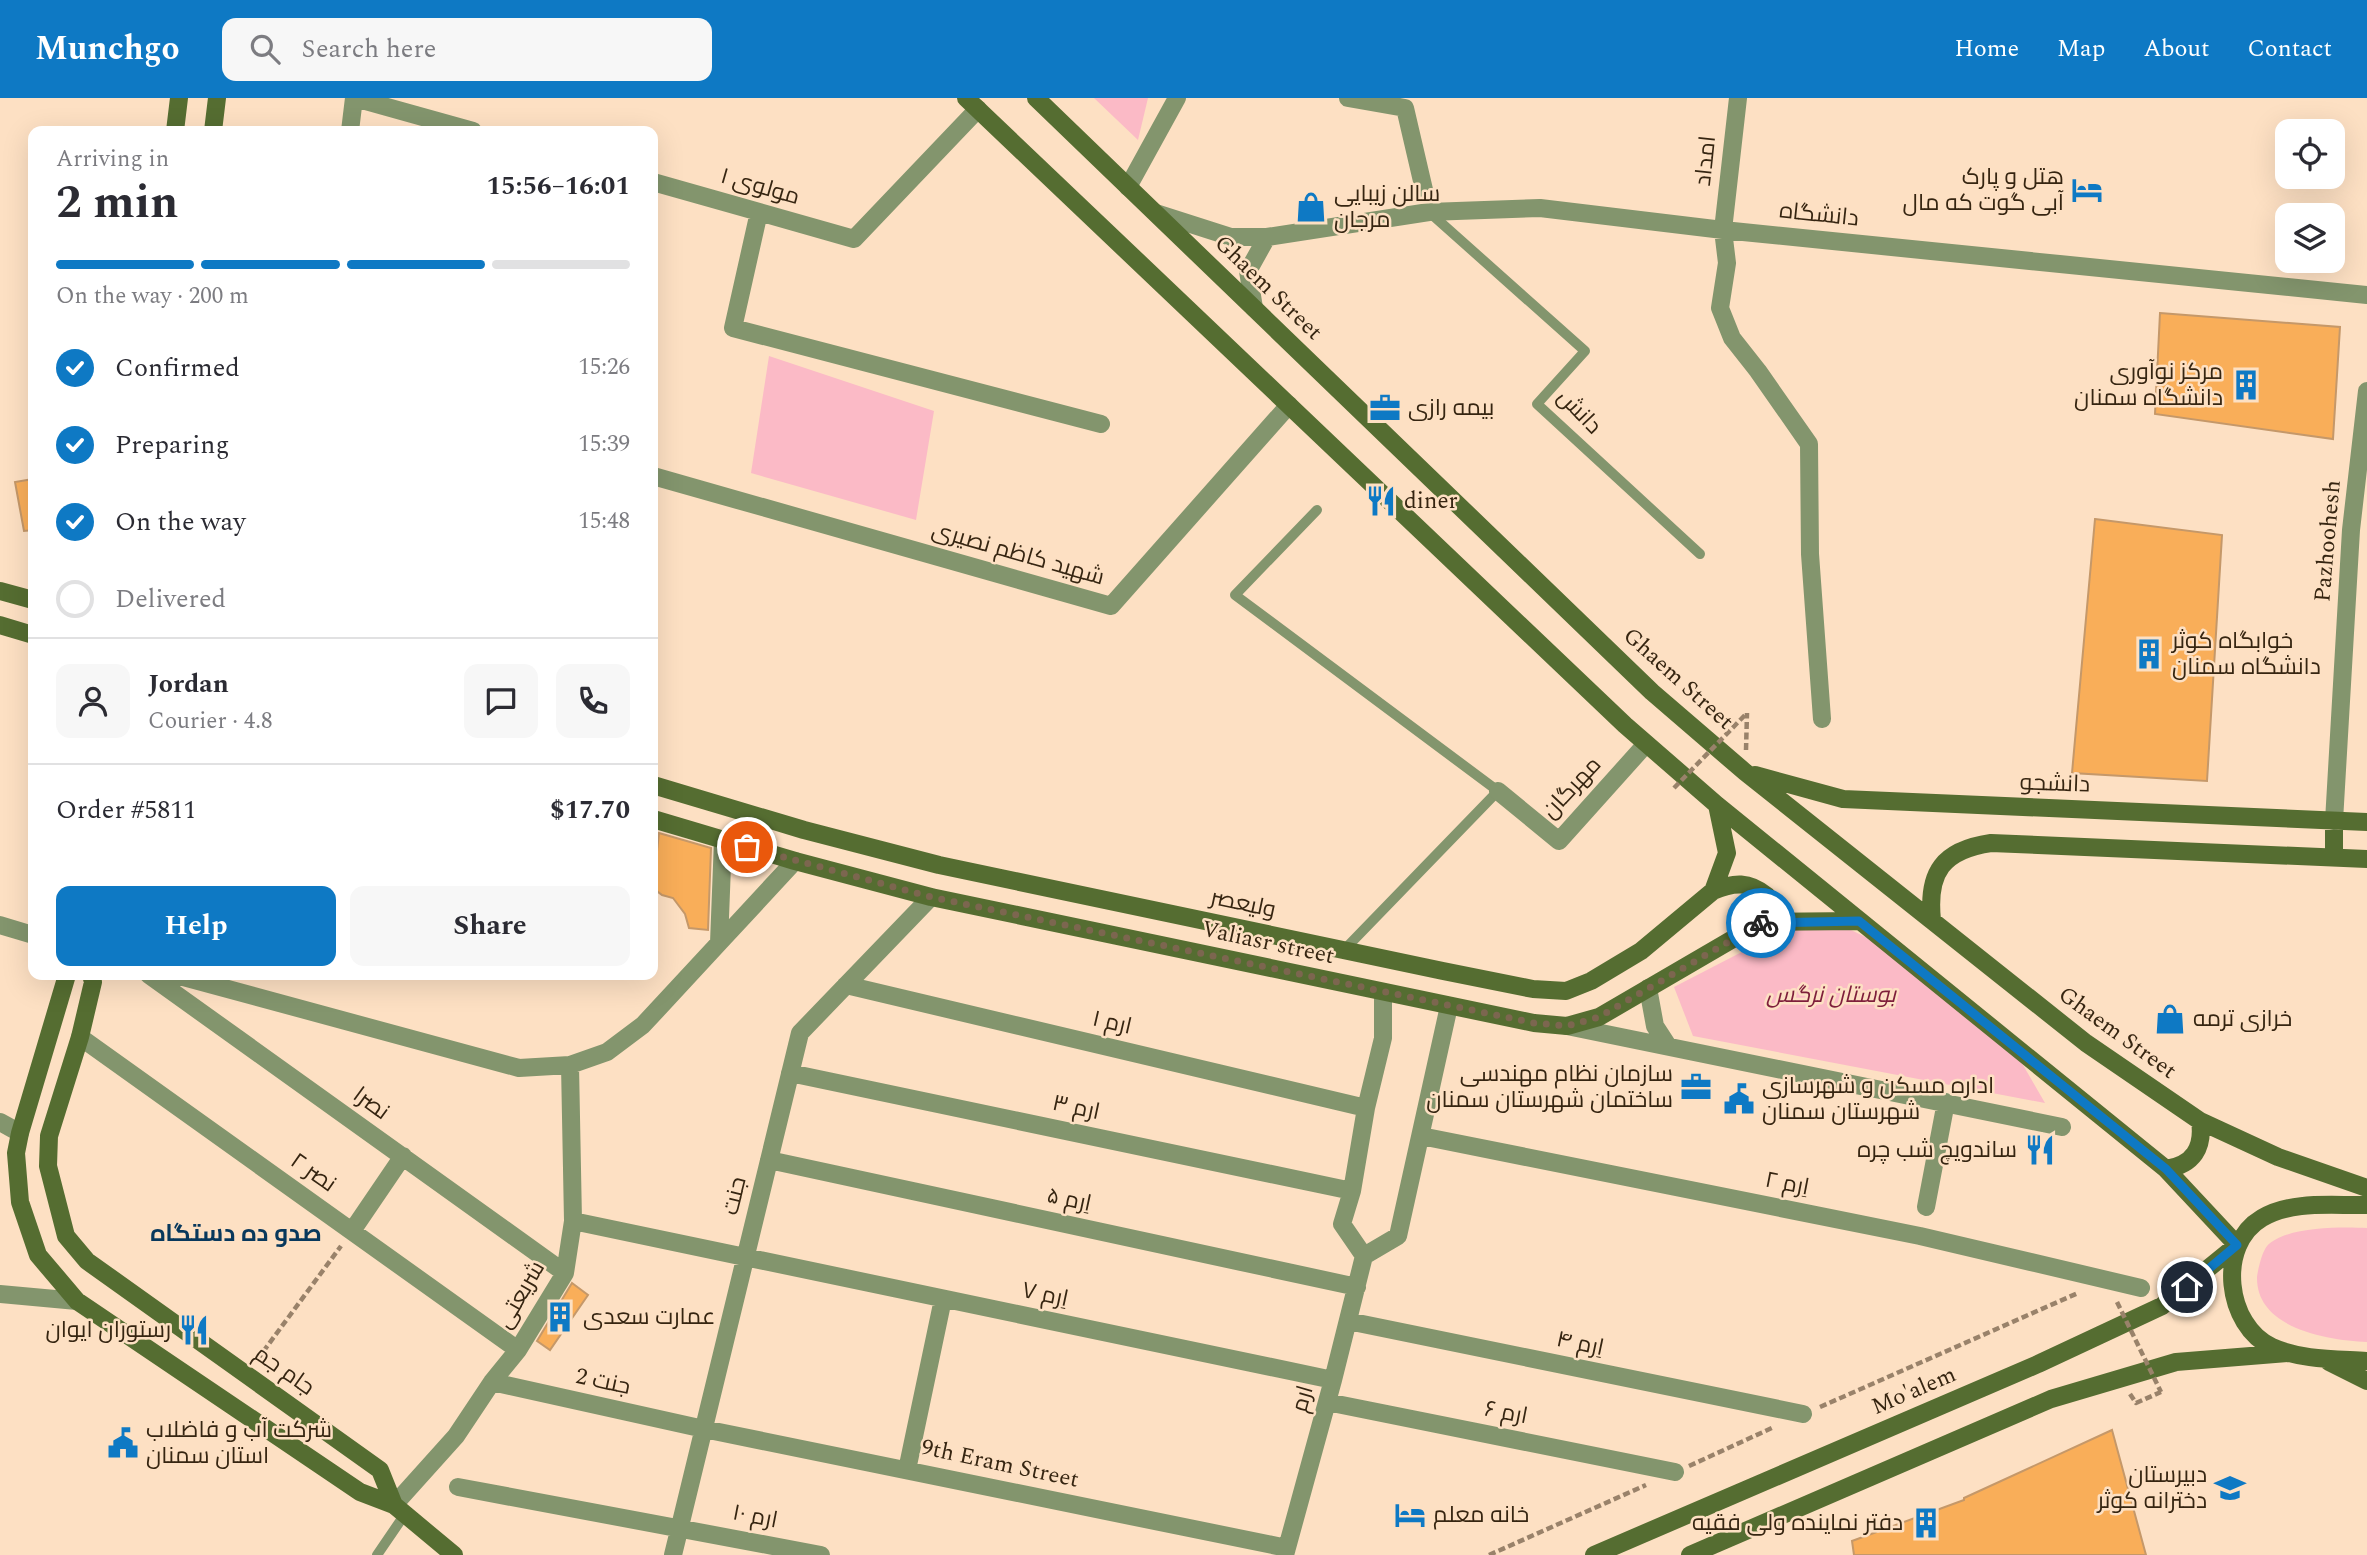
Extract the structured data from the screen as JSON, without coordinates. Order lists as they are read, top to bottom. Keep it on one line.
{"streets":{"main road":["Ghaem Street","دانشجو","ولیعصر","Valiasr street","جام جم","Mo'alem"],"street":["امداد","مولوی ۱","دانشگاه","Pazhoohesh","شهید کاظم نصیری","مهرگان","ارم ۱","نصرا","ارم ۳","نصر ۲","اِرم ۲","جنت","اِرم ۵","شریعتی","اِرم ۷","اِرم ۴","جنت 2","ارم","ارم ۶","9th Eram Street","ارم ۱۰"],"lane":["دانش"]},"crossings":[["امداد","دانشگاه"],["دانشگاه","Ghaem Street"],["دانشگاه","دانش"],["Ghaem Street","دانشجو"],["Pazhoohesh","دانشجو"],["Valiasr street","جنت"],["ارم ۱","جنت"],["نصرا","شریعتی"],["ارم ۳","جنت"],["نصر ۲","شریعتی"],["نصر ۲","جام جم"],["جنت","اِرم ۵"],["جنت","اِرم ۷"],["جنت","جنت 2"],["جنت","9th Eram Street"],["جنت","ارم ۱۰"],["اِرم ۵","ارم"],["شریعتی","اِرم ۷"],["شریعتی","جام جم"],["شریعتی","جنت 2"],["اِرم ۷","ارم"],["اِرم ۴","ارم"],["جنت 2","9th Eram Street"],["ارم","ارم ۶"],["ارم","9th Eram Street"]],"districts":["صدو ده دستگاه"],"parks":["بوستان نرگس"],"places":{"hotel":["هتل و پارک آبی گوت که مال","خانه معلم"],"shop":["سالن زیبایی مرجان","خرازی ترمه"],"building":["مرکز نوآوری دانشگاه سمنان","خوابگاه کوثر دانشگاه سمنان","عمارت سعدی","دفتر نماینده ولی فقیه"],"office":["بیمه رازی","سازمان نظام مهندسی ساختمان شهرستان سمنان"],"restaurant":["diner","ساندویچ شب چره","رستوران ایوان"],"public building":["اداره مسکن و شهرسازی شهرستان سمنان","شرکت آب و فاضلاب استان سمنان"],"school or university":["دبیرستان دخترانه کوثر"]},"page":{"header":"Munchgo","search":"Search here","nav":["Home","Map","About","Contact"],"heading":["2 min","Arriving in","15:56–16:01"],"panel":["Jordan","Courier · 4.8","Order #5811","$17.70"],"bar":"On the way · 200 m","list":[["Confirmed","15:26"],["Preparing","15:39"],["On the way","15:48"],"Delivered"],"buttons":["Help","Share"]}}
